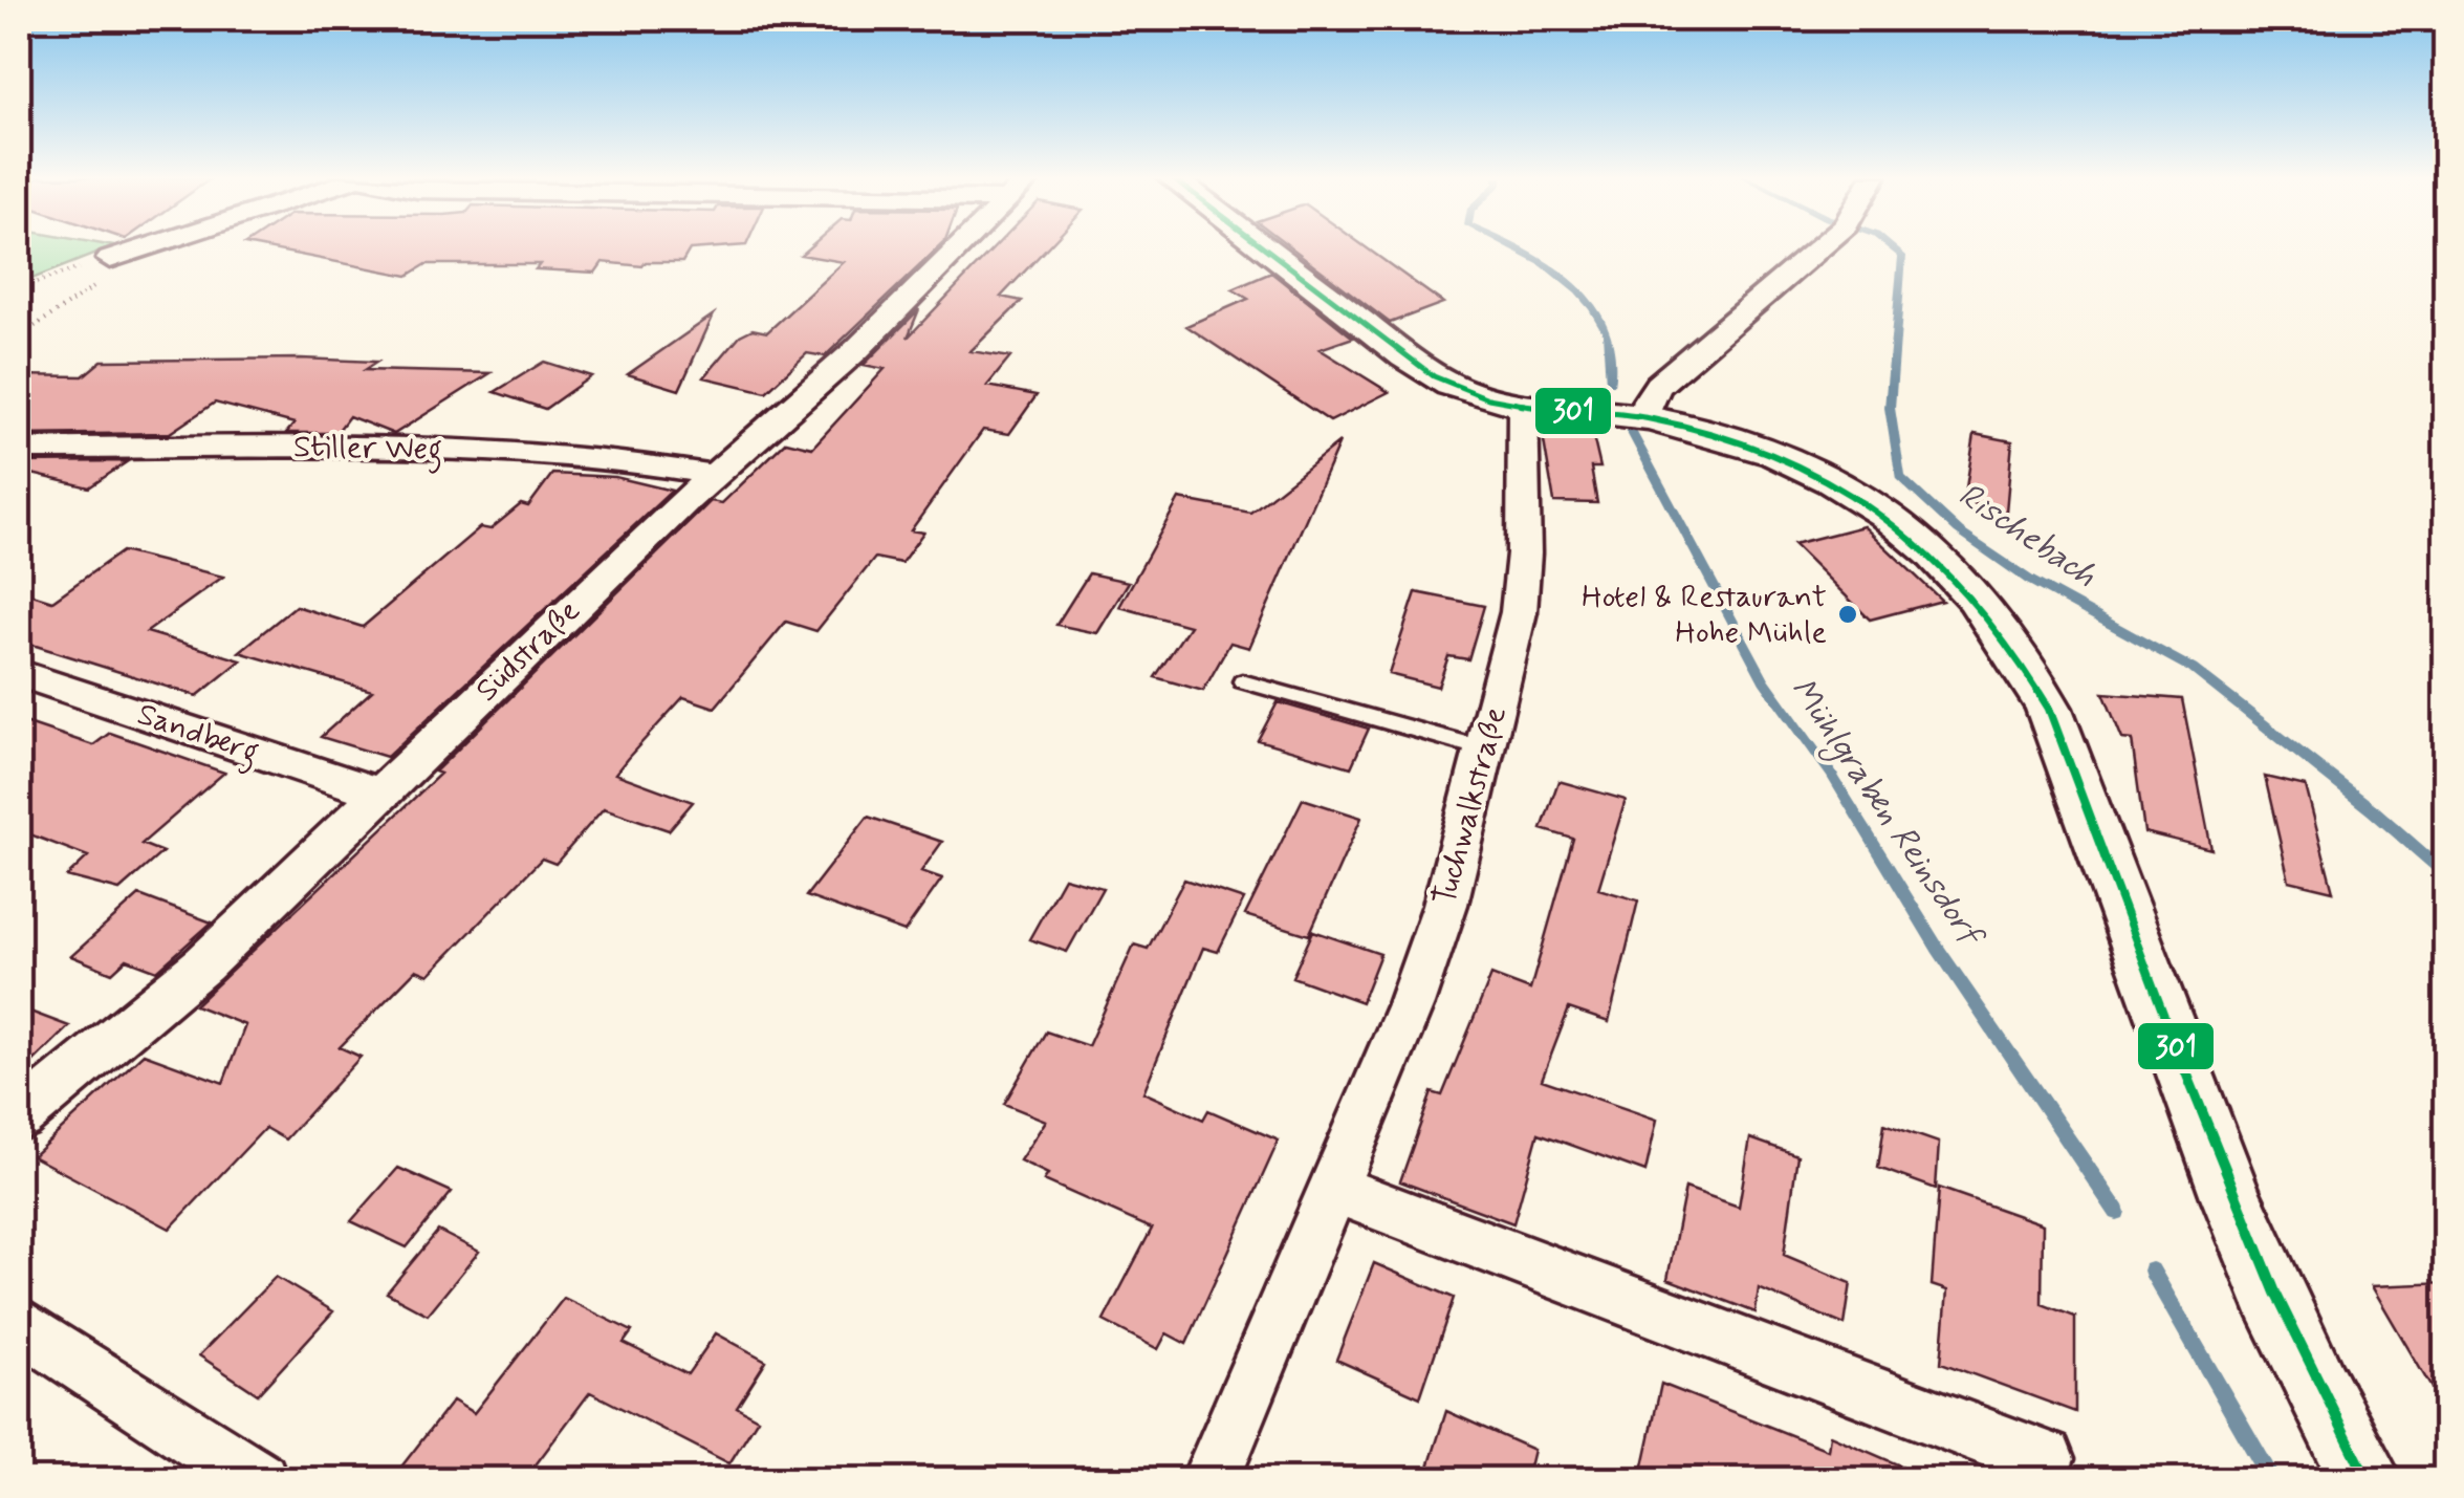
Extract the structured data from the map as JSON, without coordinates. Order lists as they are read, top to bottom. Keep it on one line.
{"streets":{"street":["Stiller Weg","Südstraße","Sandberg","Tuchwalkstraße"]},"crossings":[["Stiller Weg","Südstraße"],["Südstraße","Sandberg"]],"water":["Rischebach","Mühlgraben Reinsdorf"],"places":["Hotel & Restaurant Hohe Mühle"],"lines":["transit line 301"]}
